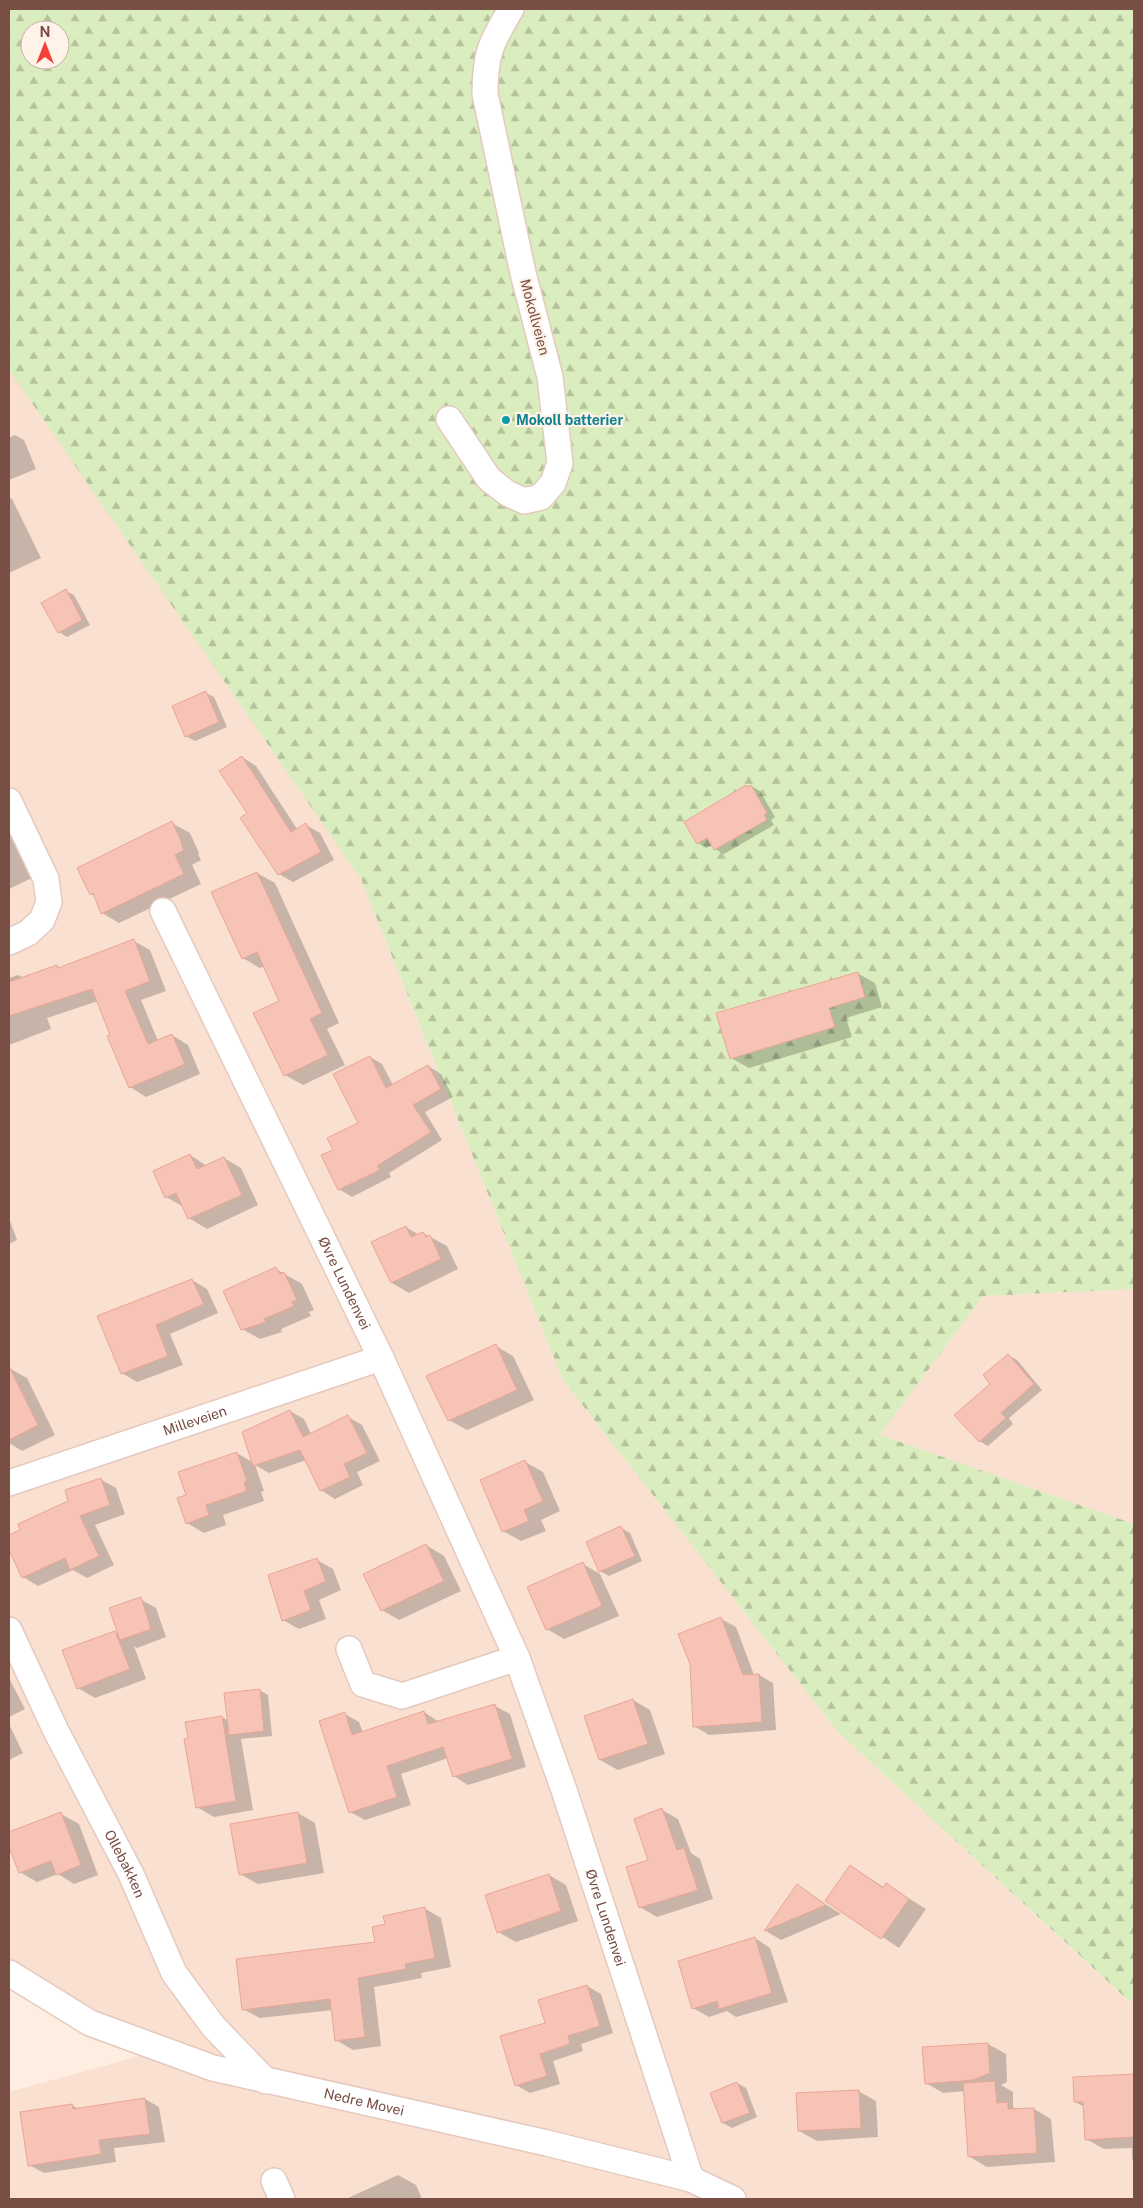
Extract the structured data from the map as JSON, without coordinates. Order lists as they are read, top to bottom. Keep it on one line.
{"streets":{"street":["Mokollveien","Øvre Lundenvei","Milleveien","Ollebakken","Nedre Movei"]},"crossings":[["Øvre Lundenvei","Milleveien"],["Øvre Lundenvei","Nedre Movei"],["Ollebakken","Nedre Movei"]],"places":["Mokoll batterier"],"north":"top"}
